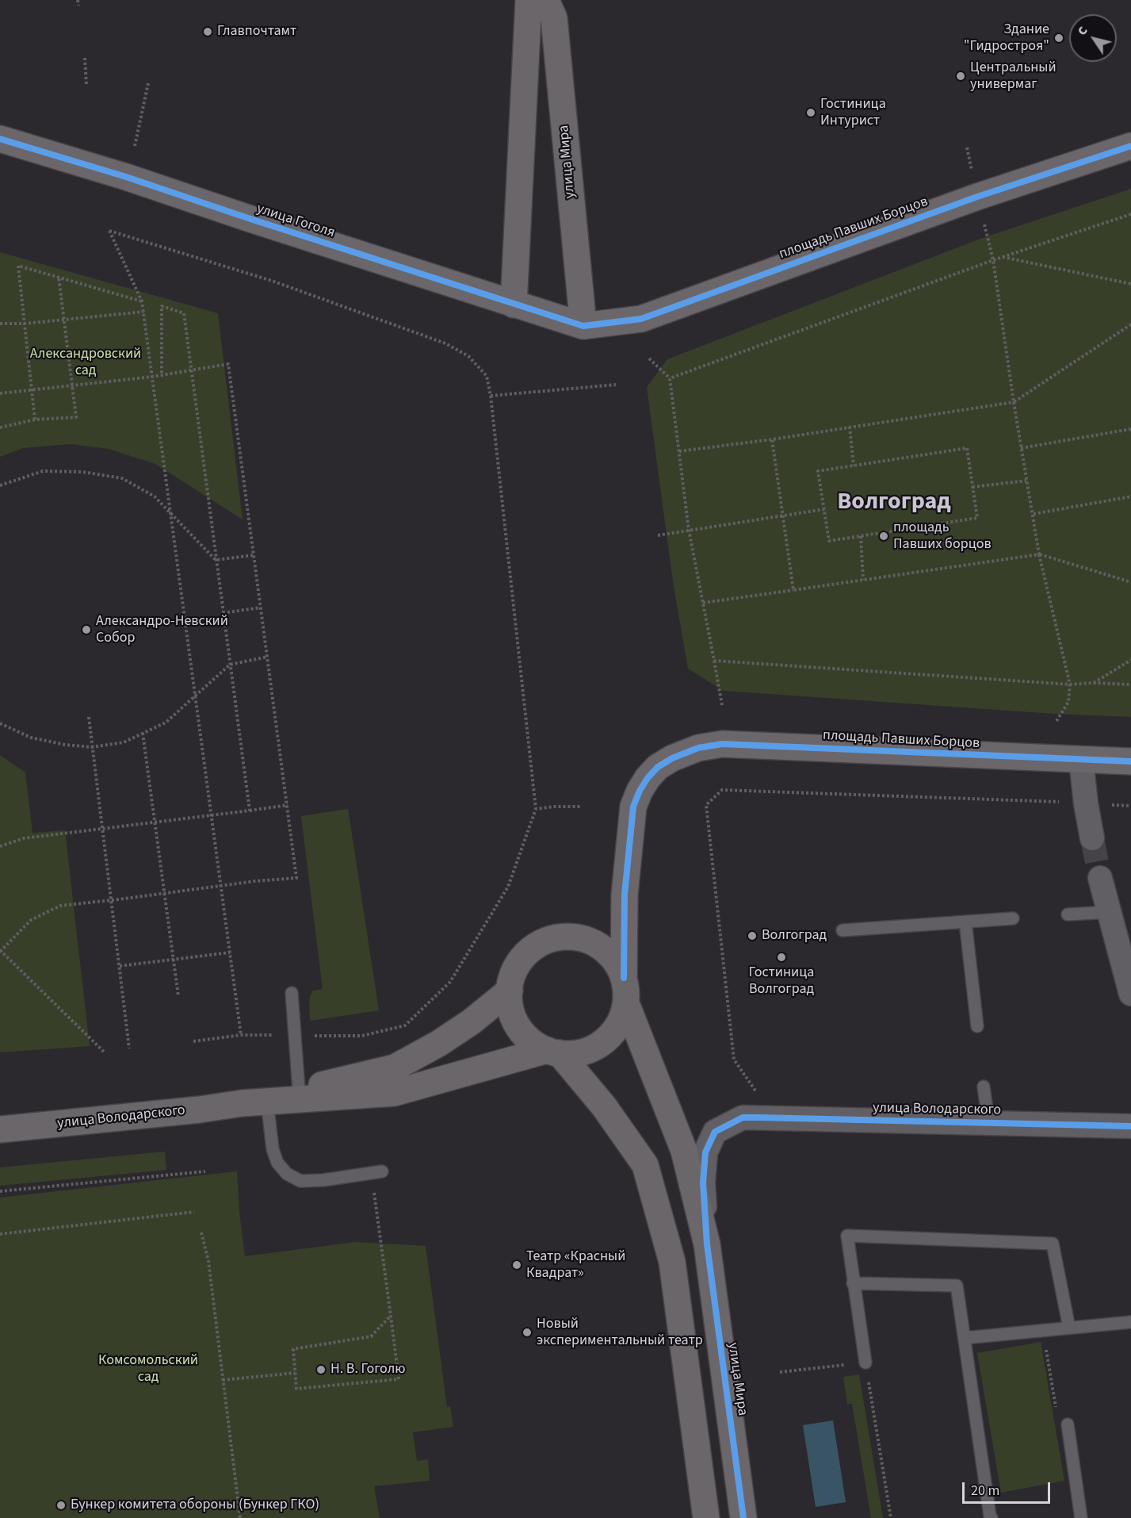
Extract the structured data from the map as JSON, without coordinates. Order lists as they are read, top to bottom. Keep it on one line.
{"streets":{"street":["улица Мира","улица Гоголя","площадь Павших Борцов","улица Володарского"]},"crossings":[["улица Мира","улица Гоголя"],["улица Мира","площадь Павших Борцов"],["улица Мира","улица Володарского"],["улица Гоголя","площадь Павших Борцов"]],"districts":["Волгоград"],"parks":["Александровский сад","Комсомольский сад"],"places":["Главпочтамт","Здание \"Гидростроя\"","Центральный универмаг","Гостиница Интурист","площадь Павших борцов","Александро-Невский Собор","Волгоград","Гостиница Волгоград","Театр «Красный Квадрат»","Новый экспериментальный театр","Н. В. Гоголю","Бункер комитета обороны (Бункер ГКО)"],"scale_bar":"20 m","north":"top left"}
